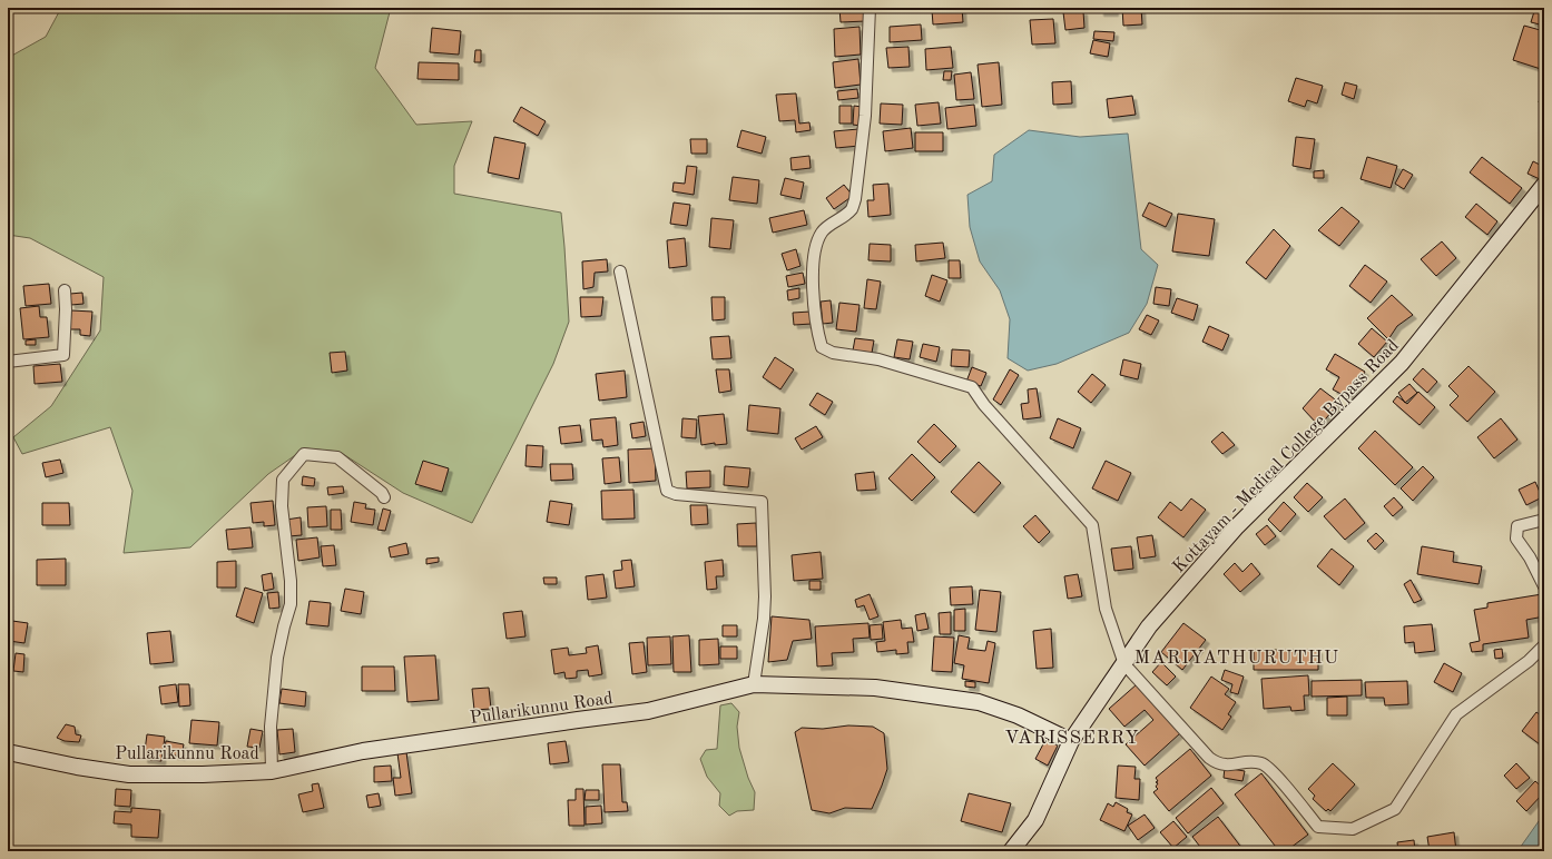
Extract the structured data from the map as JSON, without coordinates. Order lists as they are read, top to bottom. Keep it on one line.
{"streets":{"main road":["Kottayam - Medical College Bypass Road","Pullarikunnu Road"]},"crossings":[["Kottayam - Medical College Bypass Road","Pullarikunnu Road"]],"districts":["MARIYATHURUTHU","VARISSERRY"]}
